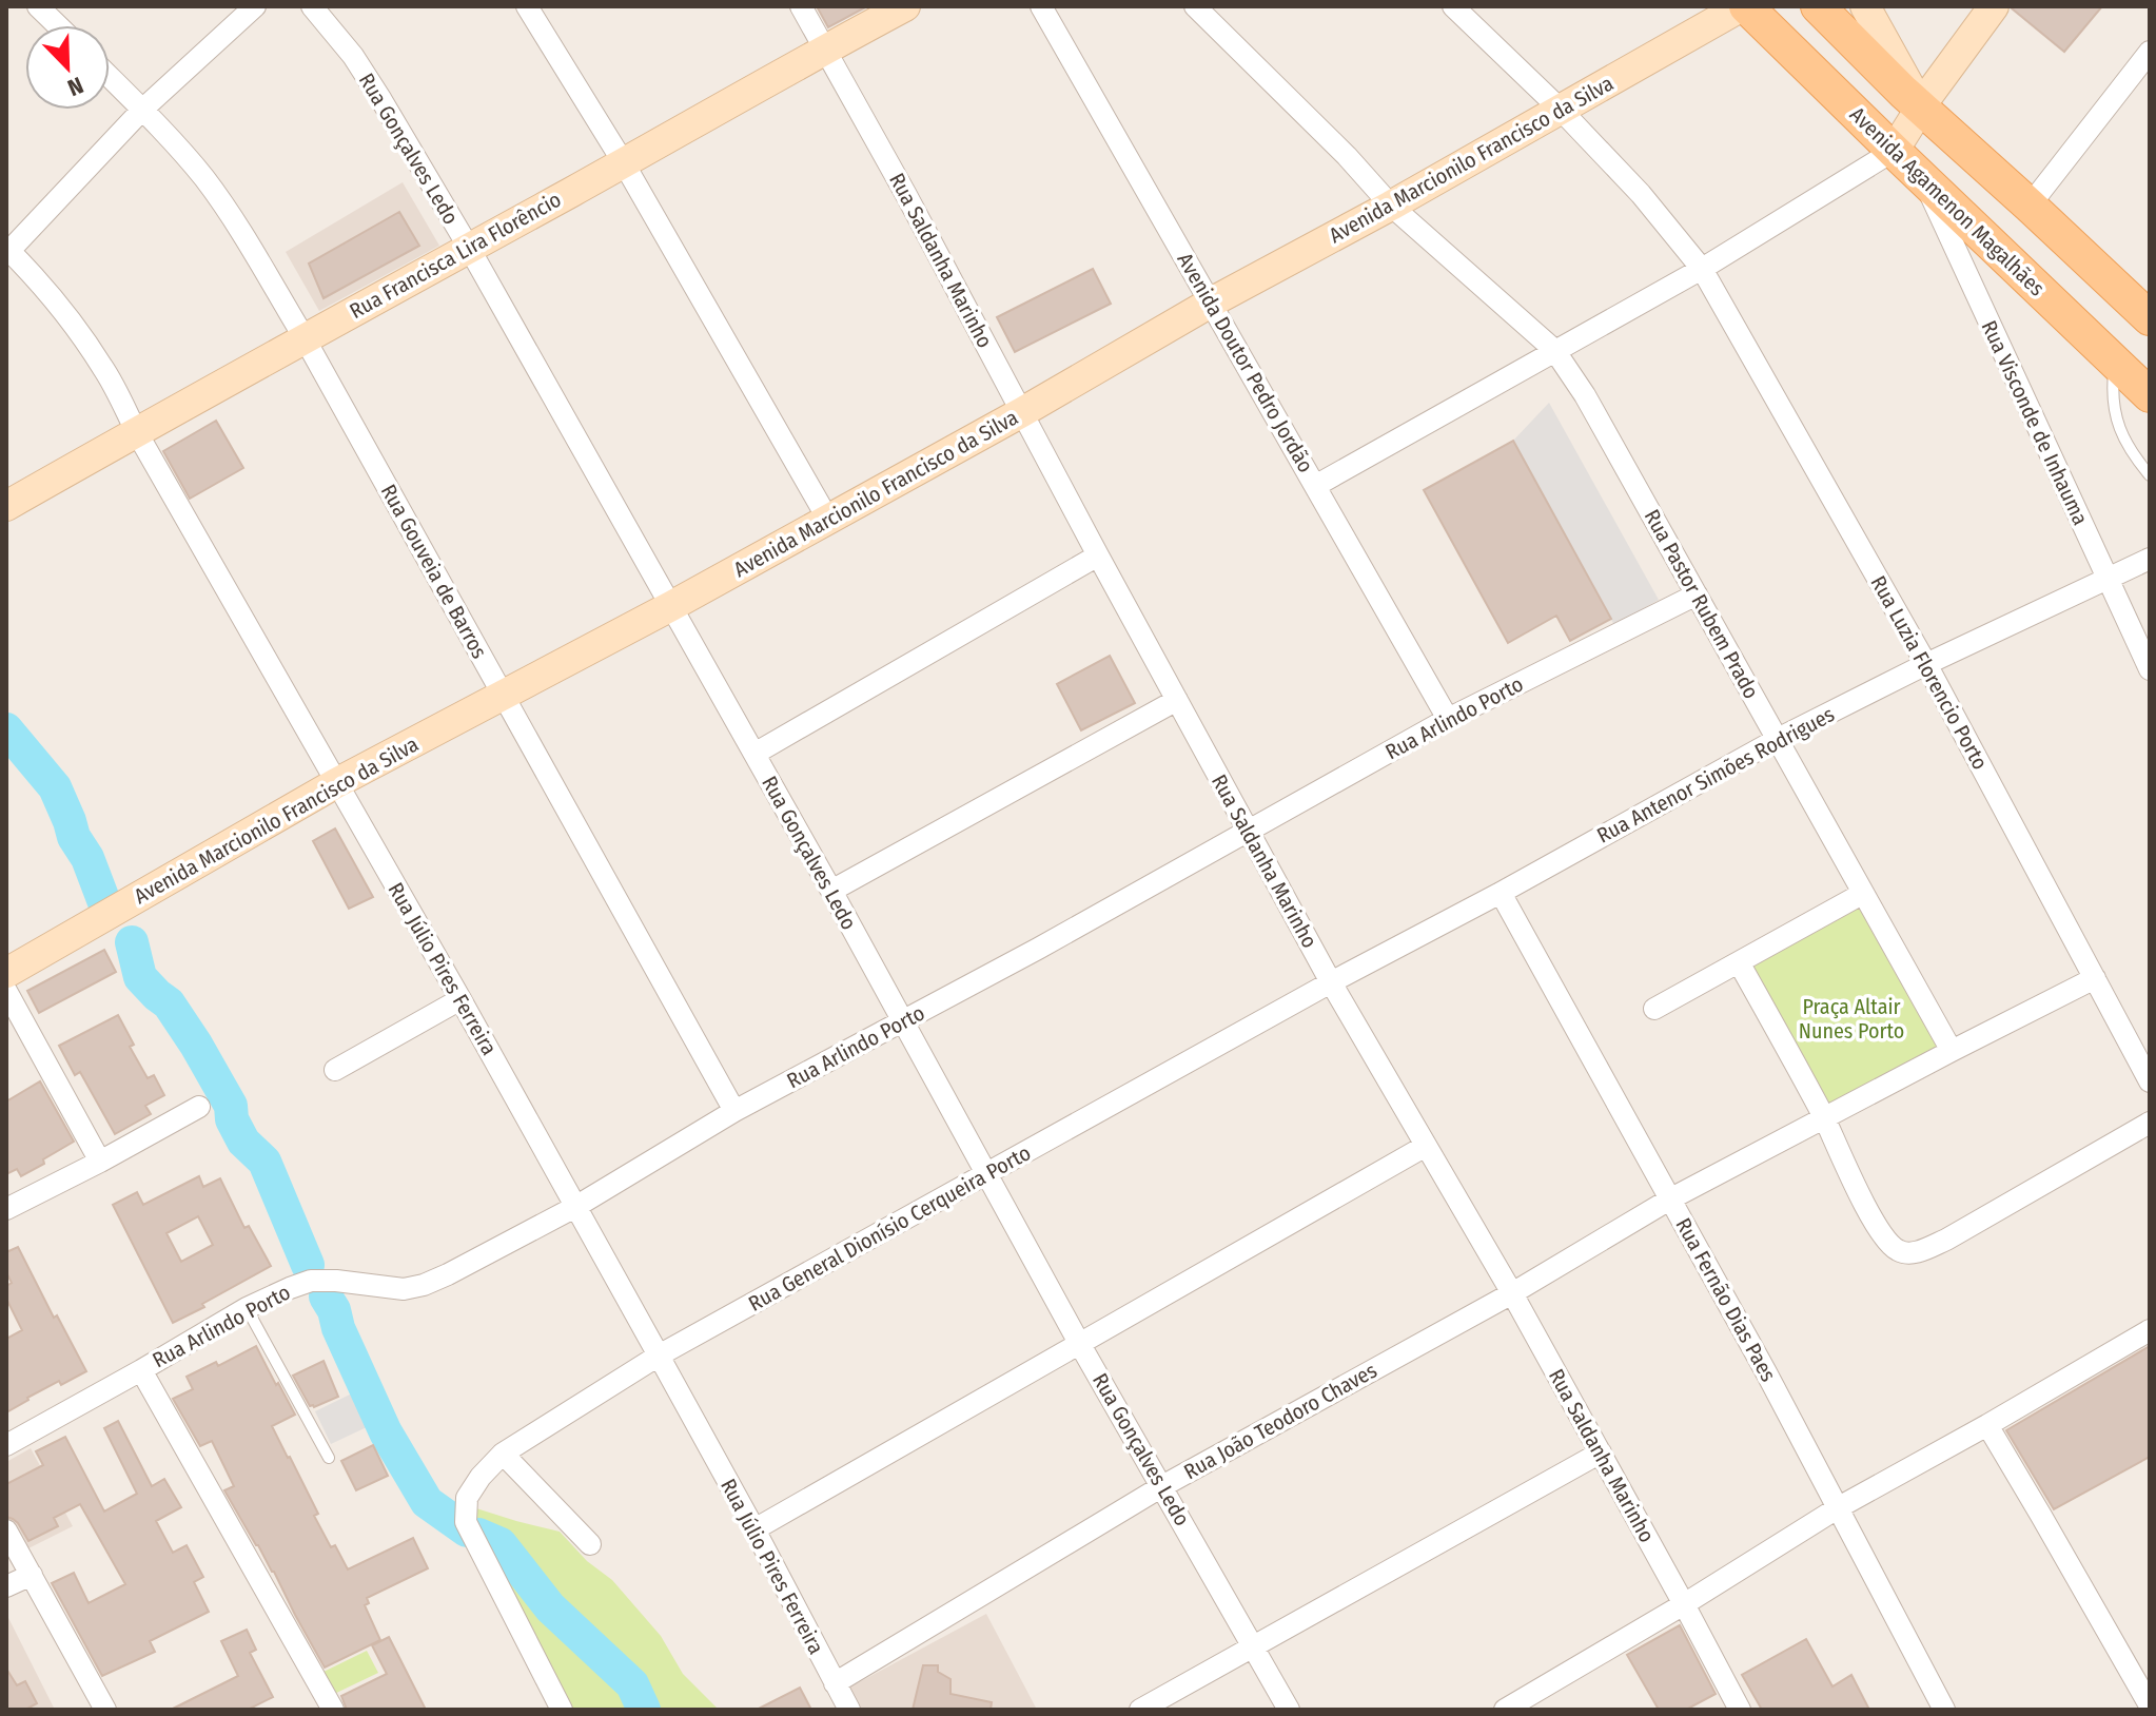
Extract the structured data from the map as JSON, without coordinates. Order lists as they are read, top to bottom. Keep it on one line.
{"streets":{"main road":["Avenida Agamenon Magalhães"],"street":["Rua Gonçalves Ledo","Avenida Marcionilo Francisco da Silva","Rua Francisca Lira Florêncio","Rua Saldanha Marinho","Avenida Doutor Pedro Jordão","Rua Visconde de Inhauma","Rua Gouveia de Barros","Rua Pastor Rubem Prado","Rua Luzia Florencio Porto","Rua Arlindo Porto","Rua Antenor Simões Rodrigues","Rua Júlio Pires Ferreira","Rua General Dionísio Cerqueira Porto","Rua Fernão Dias Paes","Rua João Teodoro Chaves"]},"crossings":[["Rua Gonçalves Ledo","Avenida Marcionilo Francisco da Silva"],["Rua Gonçalves Ledo","Rua Francisca Lira Florêncio"],["Rua Gonçalves Ledo","Rua Arlindo Porto"],["Rua Gonçalves Ledo","Rua General Dionísio Cerqueira Porto"],["Rua Gonçalves Ledo","Rua João Teodoro Chaves"],["Avenida Marcionilo Francisco da Silva","Avenida Agamenon Magalhães"],["Avenida Marcionilo Francisco da Silva","Rua Saldanha Marinho"],["Avenida Marcionilo Francisco da Silva","Avenida Doutor Pedro Jordão"],["Avenida Marcionilo Francisco da Silva","Rua Gouveia de Barros"],["Avenida Marcionilo Francisco da Silva","Rua Pastor Rubem Prado"],["Avenida Marcionilo Francisco da Silva","Rua Luzia Florencio Porto"],["Avenida Marcionilo Francisco da Silva","Rua Júlio Pires Ferreira"],["Avenida Agamenon Magalhães","Rua Visconde de Inhauma"],["Rua Francisca Lira Florêncio","Rua Saldanha Marinho"],["Rua Francisca Lira Florêncio","Rua Gouveia de Barros"],["Rua Francisca Lira Florêncio","Rua Júlio Pires Ferreira"],["Rua Saldanha Marinho","Rua Arlindo Porto"],["Rua Saldanha Marinho","Rua Antenor Simões Rodrigues"],["Rua Saldanha Marinho","Rua General Dionísio Cerqueira Porto"],["Rua Saldanha Marinho","Rua João Teodoro Chaves"],["Avenida Doutor Pedro Jordão","Rua Arlindo Porto"],["Rua Visconde de Inhauma","Rua Antenor Simões Rodrigues"],["Rua Gouveia de Barros","Rua Arlindo Porto"],["Rua Pastor Rubem Prado","Rua Arlindo Porto"],["Rua Pastor Rubem Prado","Rua Antenor Simões Rodrigues"],["Rua Pastor Rubem Prado","Rua João Teodoro Chaves"],["Rua Luzia Florencio Porto","Rua Antenor Simões Rodrigues"],["Rua Luzia Florencio Porto","Rua João Teodoro Chaves"],["Rua Arlindo Porto","Rua Júlio Pires Ferreira"],["Rua Antenor Simões Rodrigues","Rua General Dionísio Cerqueira Porto"],["Rua Antenor Simões Rodrigues","Rua Fernão Dias Paes"],["Rua Júlio Pires Ferreira","Rua General Dionísio Cerqueira Porto"],["Rua Júlio Pires Ferreira","Rua João Teodoro Chaves"],["Rua Fernão Dias Paes","Rua João Teodoro Chaves"]],"parks":["Praça Altair Nunes Porto"],"north":"bottom right"}
